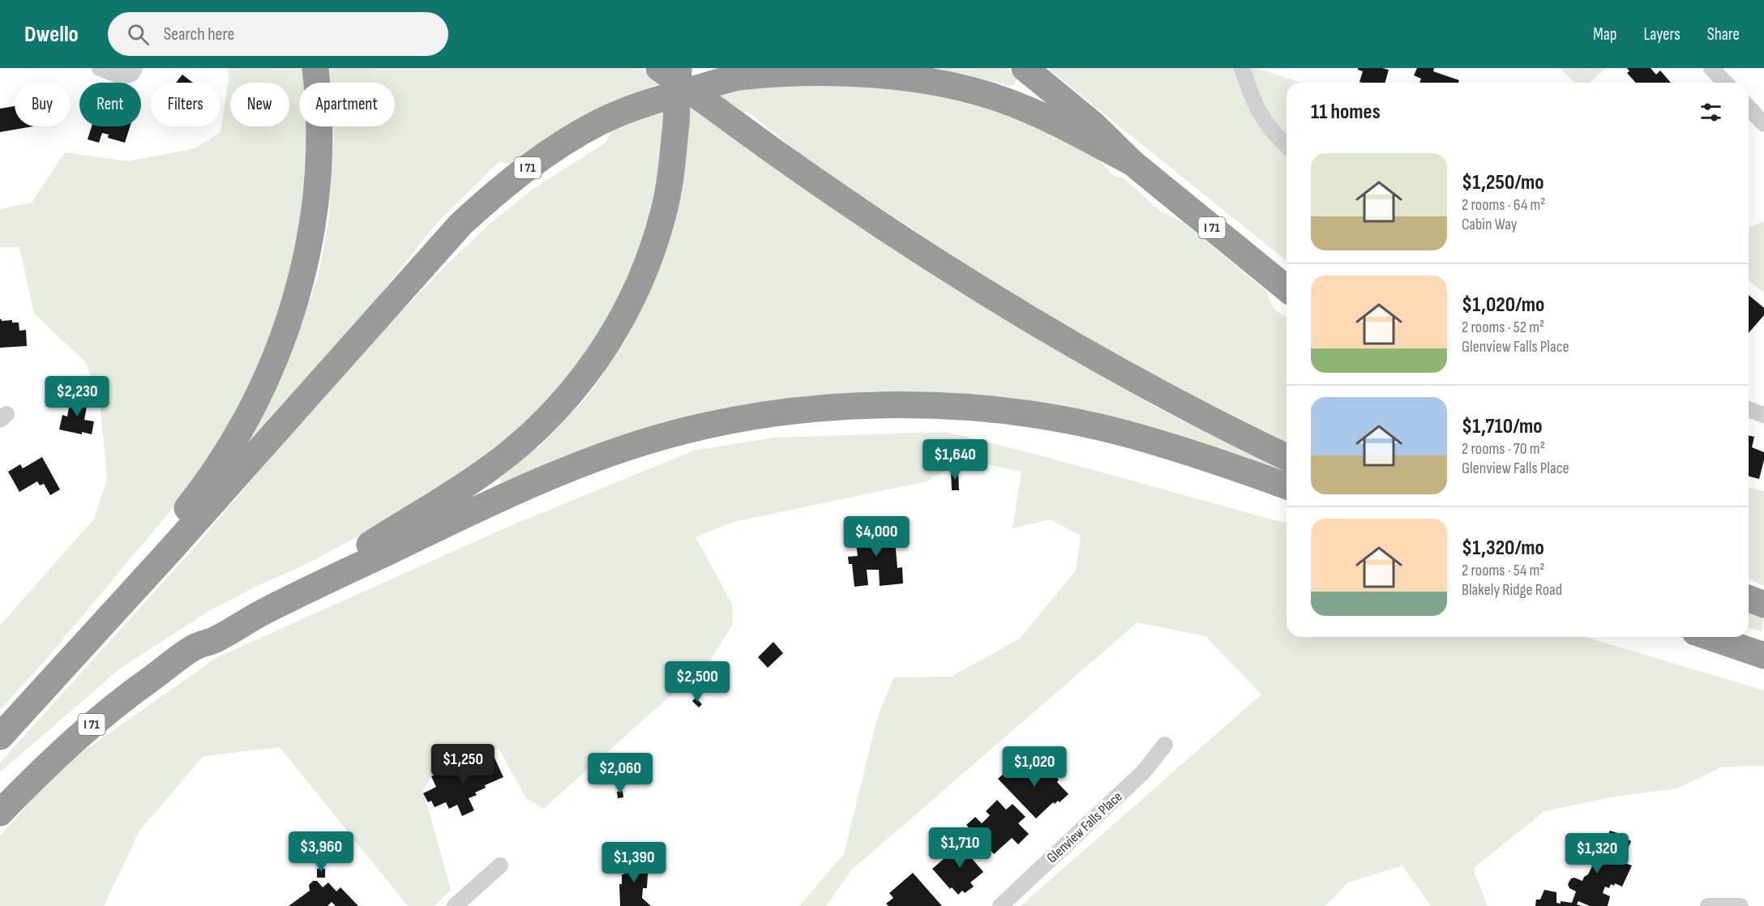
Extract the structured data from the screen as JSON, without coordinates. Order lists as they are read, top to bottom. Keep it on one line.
{"streets":{"highway":["I 71"],"street":["Glenview Falls Place"]},"page":{"header":"Dwello","search":"Search here","nav":["Map","Layers","Share"],"chip":["Buy","Rent","Filters","New","Apartment"],"heading":"11 homes","list":[{"name":"$1,250/mo","note":"2 rooms · 64 m² · Cabin Way"},{"name":"$1,020/mo","note":"2 rooms · 52 m² · Glenview Falls Place"},{"name":"$1,710/mo","note":"2 rooms · 70 m² · Glenview Falls Place"},{"name":"$1,320/mo","note":"2 rooms · 54 m² · Blakely Ridge Road"}],"price":["$2,230","$1,640","$4,000","$2,500","$1,250","$1,020","$2,060","$1,710","$3,960","$1,320","$1,390"]}}
